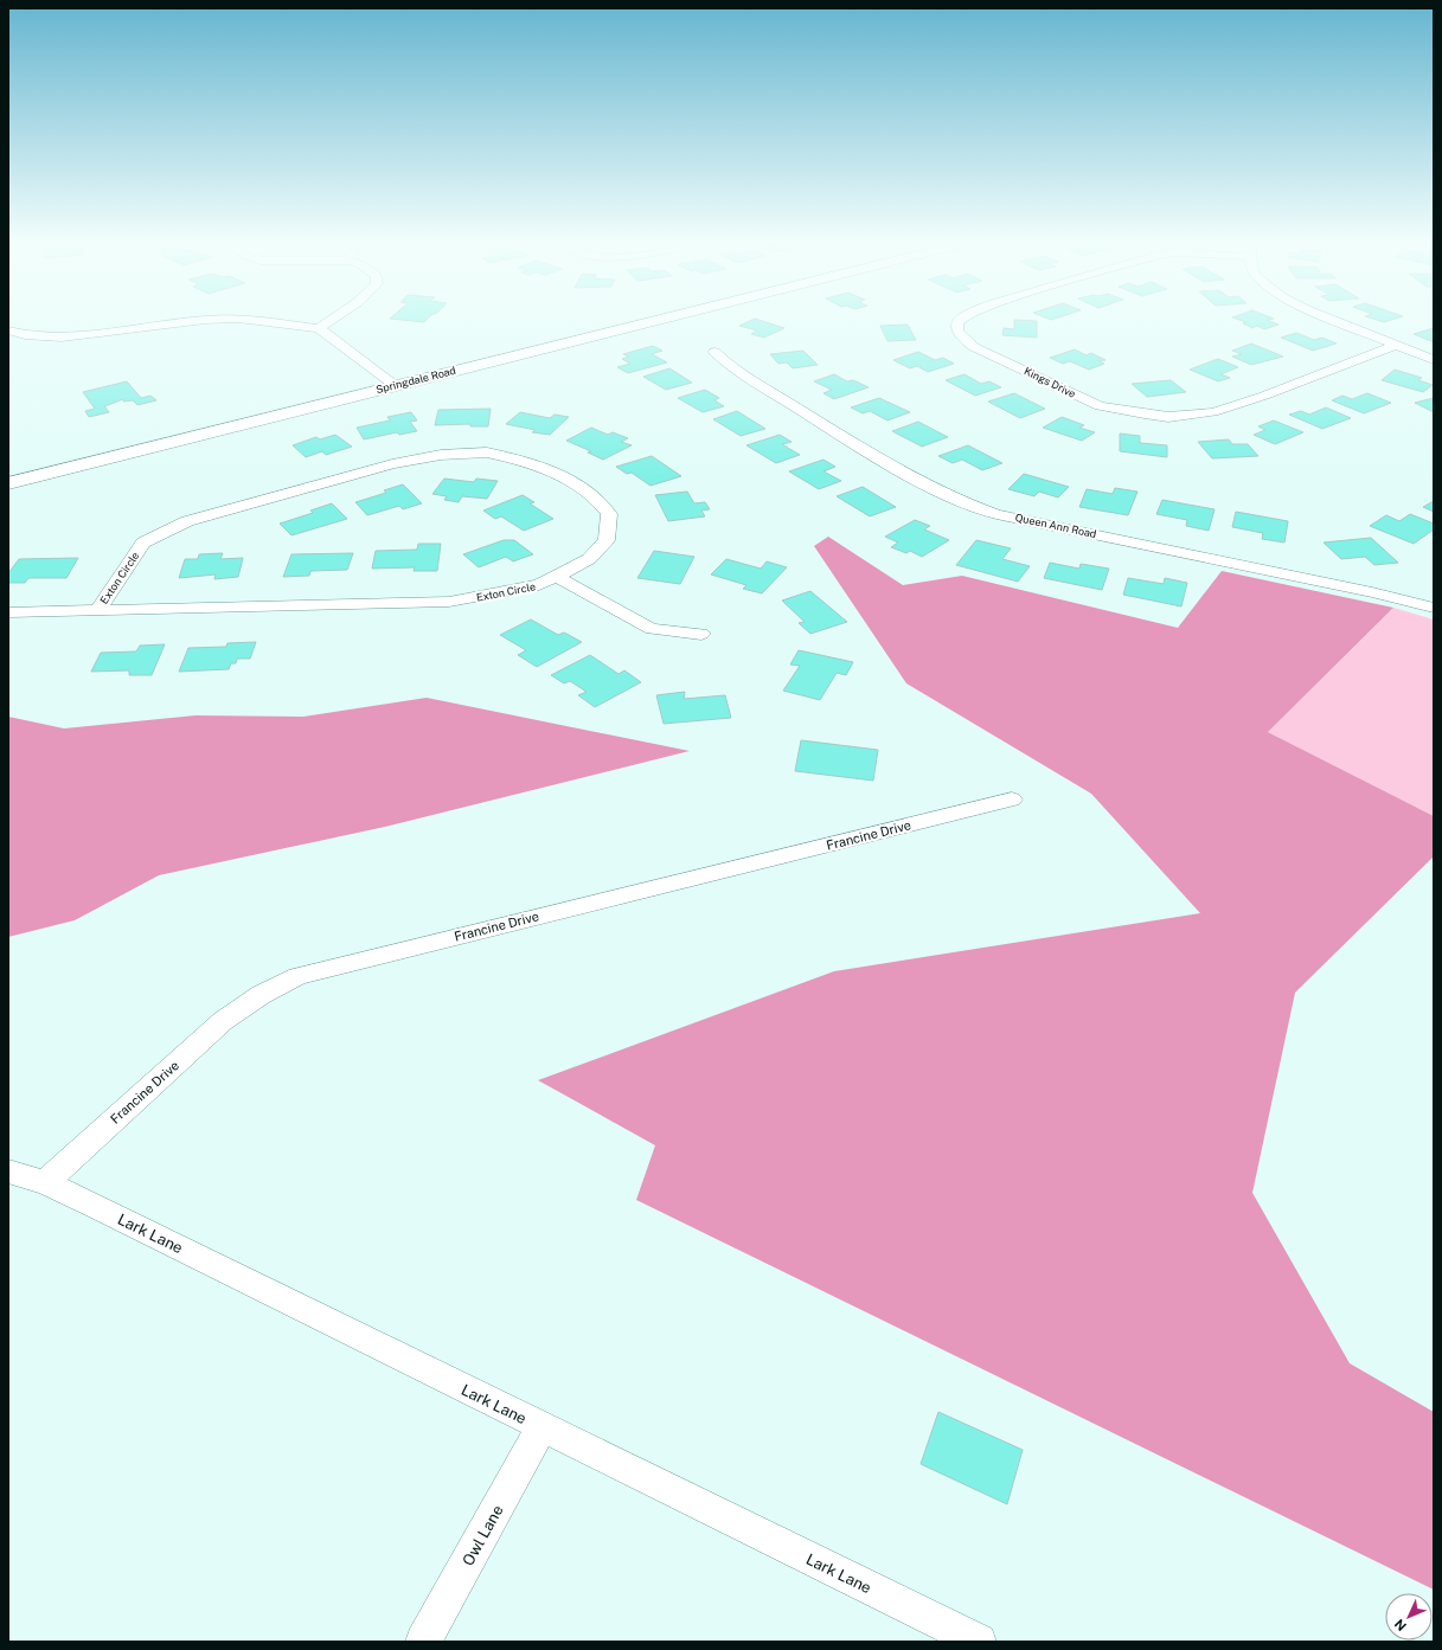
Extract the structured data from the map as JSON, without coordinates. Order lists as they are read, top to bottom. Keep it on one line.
{"streets":{"main road":["Springdale Road"],"street":["Kings Drive","Queen Ann Road","Exton Circle","Francine Drive","Lark Lane","Owl Lane"]},"crossings":[["Francine Drive","Lark Lane"],["Lark Lane","Owl Lane"]],"north":"bottom left"}
